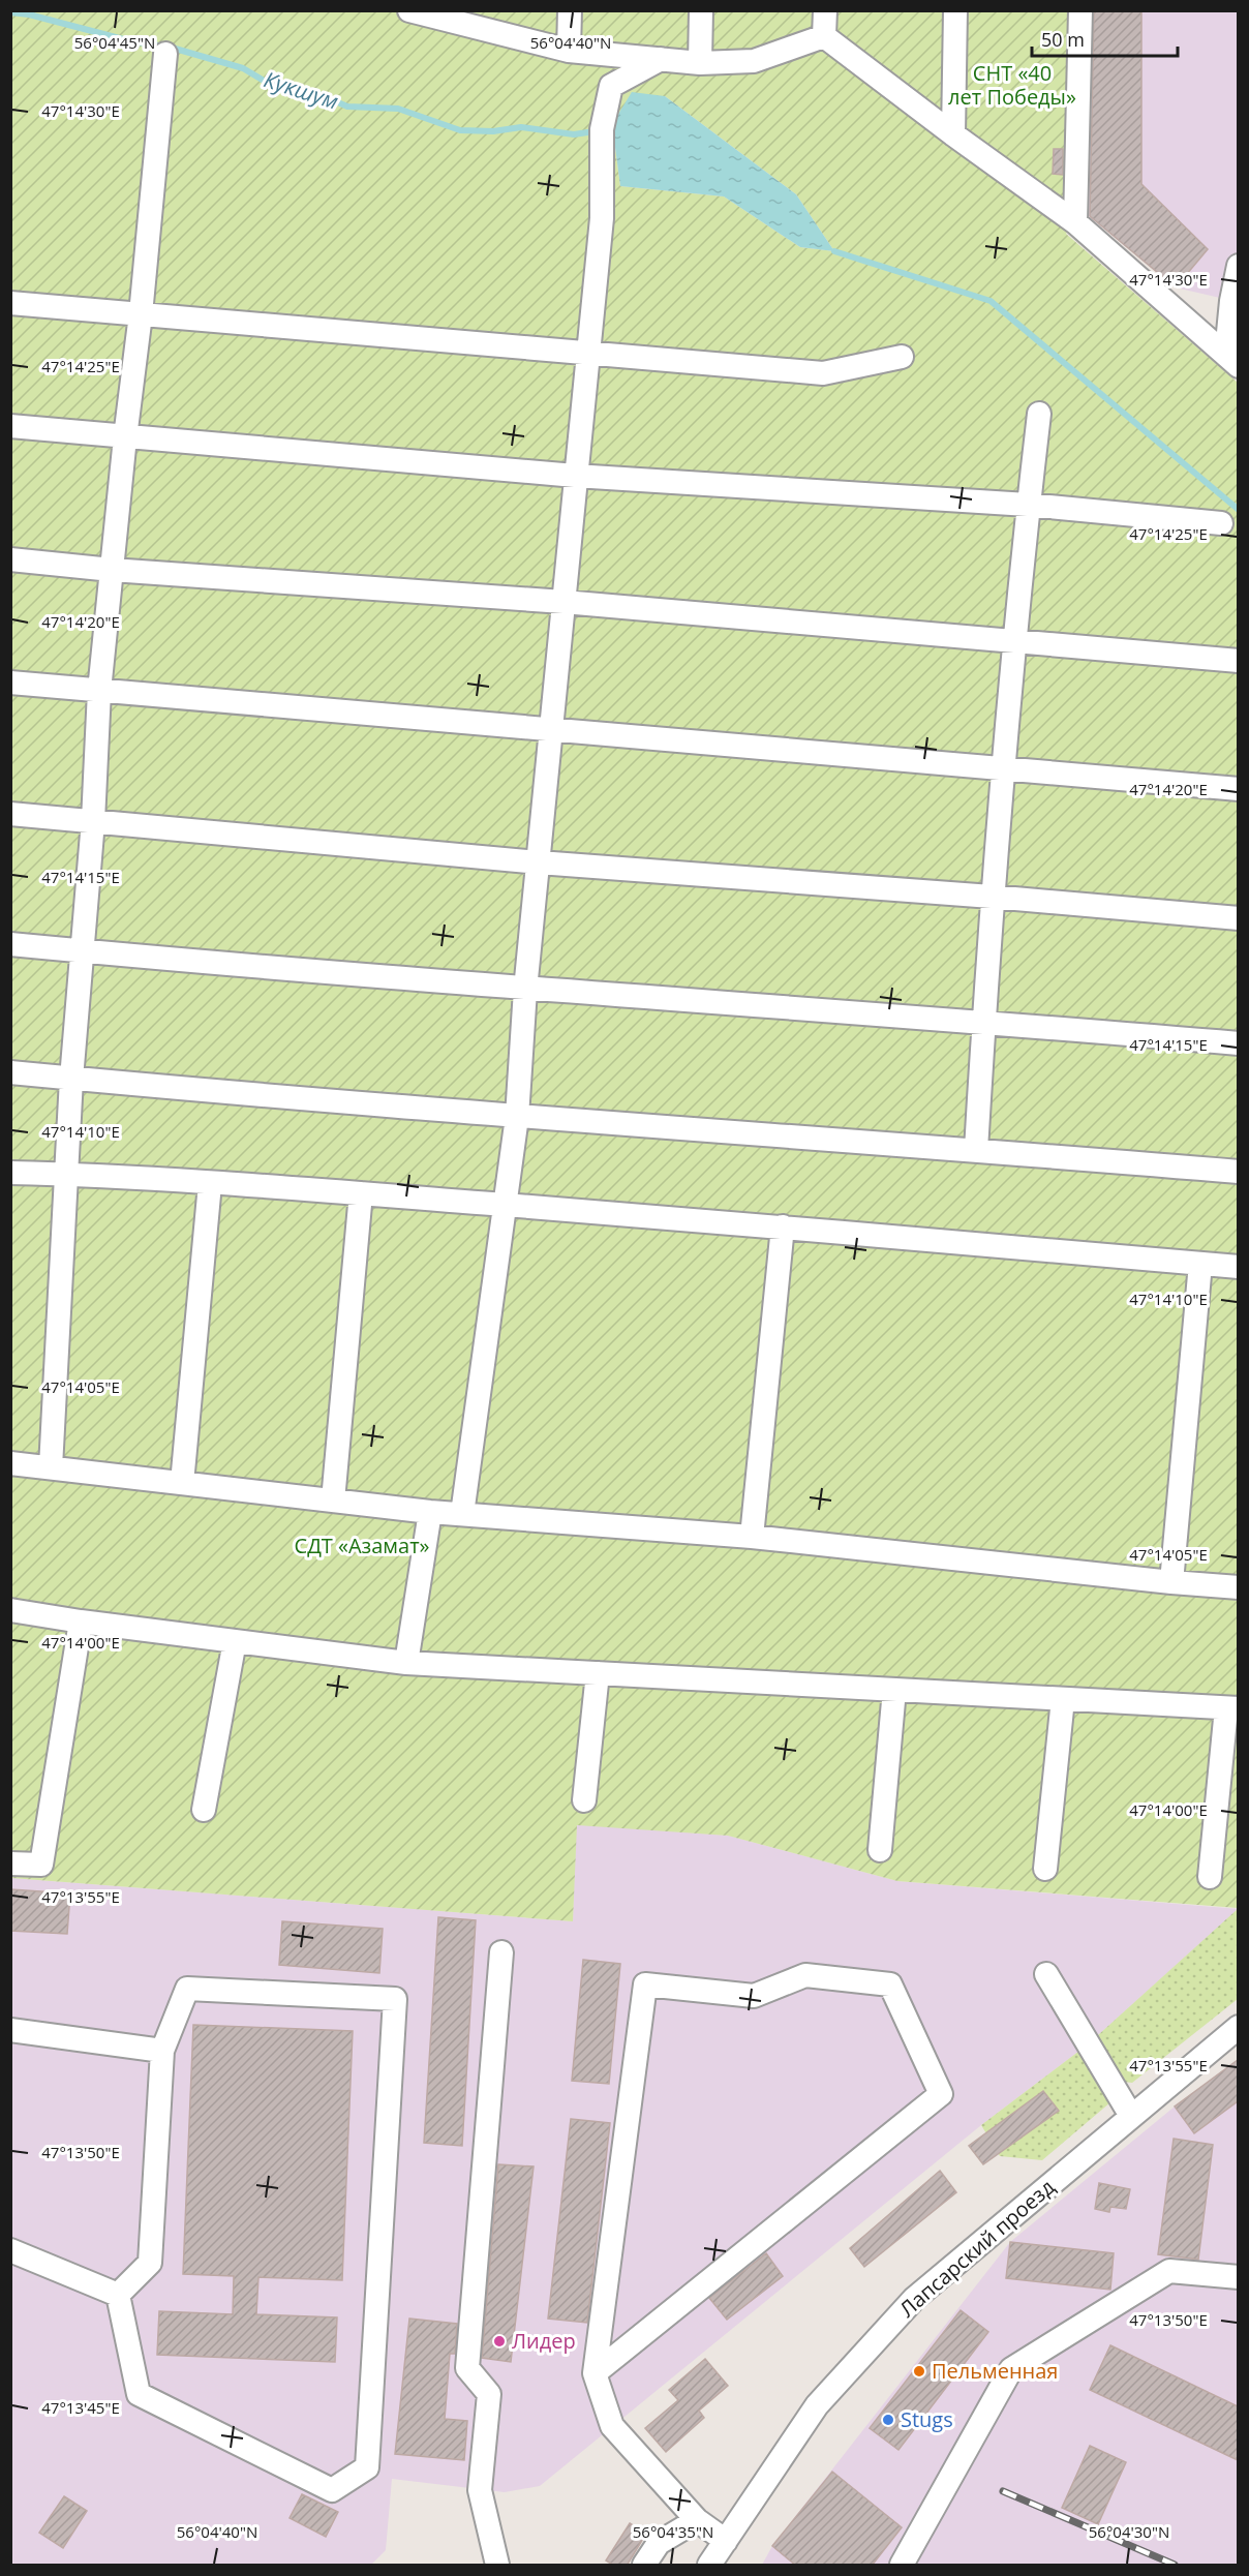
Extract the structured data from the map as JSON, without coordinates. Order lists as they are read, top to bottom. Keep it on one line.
{"streets":{"street":["Лапсарский проезд"]},"water":["Кукшум"],"parks":["СНТ «40 лет Победы»","СДТ «Азамат»"],"places":["Лидер","Пельменная","Stugs"],"scale_bar":"50 m","coordinates":["56°04'45\"N","56°04'40\"N","47°14'30\"E","47°14'25\"E","47°14'20\"E","47°14'15\"E","47°14'10\"E","47°14'05\"E","47°14'00\"E","47°13'55\"E","47°13'50\"E","47°13'45\"E","56°04'35\"N","56°04'30\"N"]}
